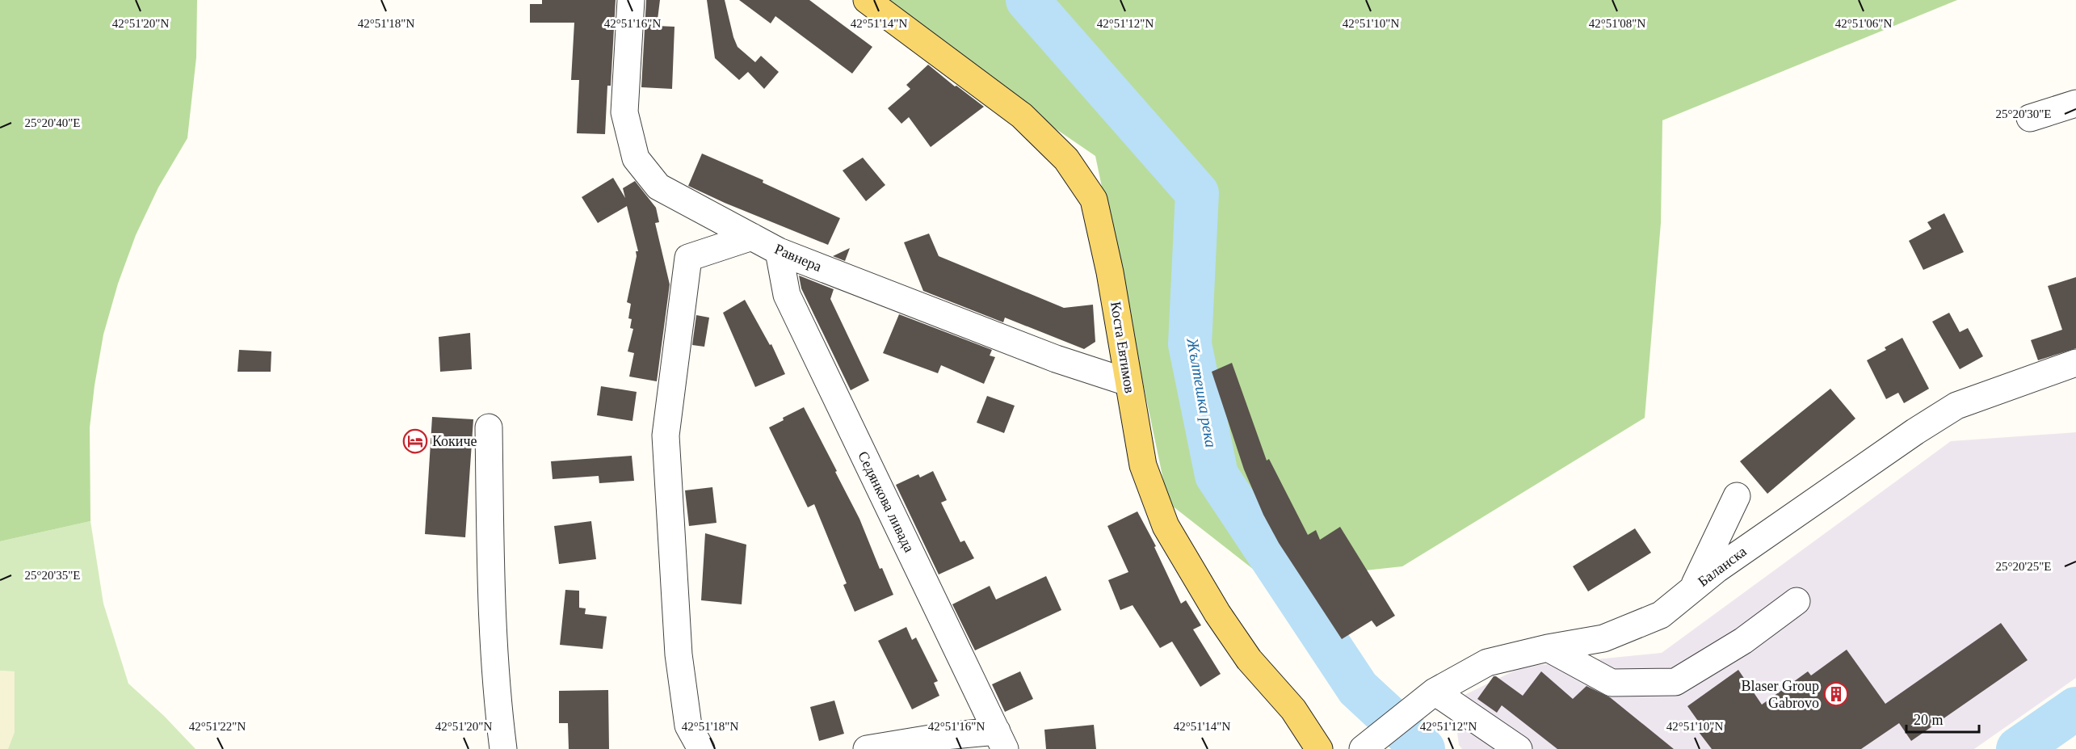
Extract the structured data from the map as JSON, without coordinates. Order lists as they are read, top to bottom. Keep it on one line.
{"streets":{"main road":["Коста Евтимов"],"street":["Равнера","Седянкова ливада","Баланска"]},"crossings":[["Равнера","Коста Евтимов"],["Равнера","Седянкова ливада"]],"water":["Жълтешка река"],"places":{"hotel":["Кокиче"],"building":["Blaser Group Gabrovo"]},"scale_bar":"20 m","coordinates":["42°51'20\"N","42°51'18\"N","42°51'16\"N","42°51'14\"N","42°51'12\"N","42°51'10\"N","42°51'08\"N","42°51'06\"N","25°20'30\"E","25°20'40\"E","25°20'25\"E","25°20'35\"E","42°51'22\"N"]}
